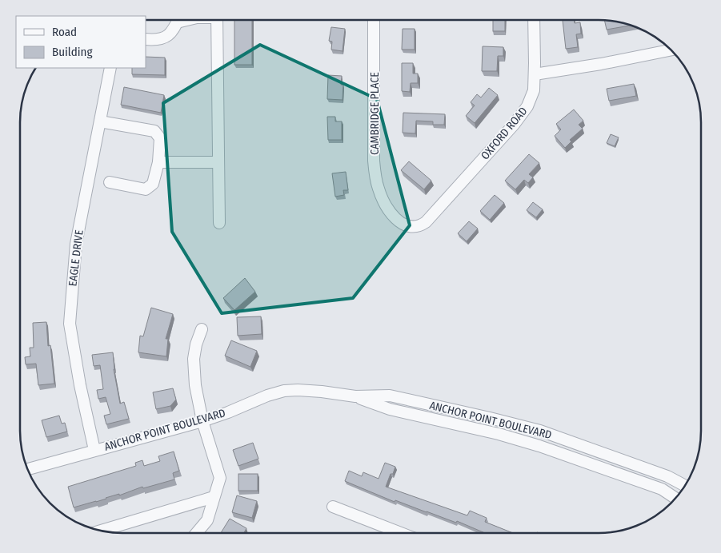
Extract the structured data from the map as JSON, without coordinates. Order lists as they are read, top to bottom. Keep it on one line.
{"streets":{"street":["CAMBRIDGE PLACE","OXFORD ROAD","EAGLE DRIVE","ANCHOR POINT BOULEVARD"]},"crossings":[["CAMBRIDGE PLACE","OXFORD ROAD"],["EAGLE DRIVE","ANCHOR POINT BOULEVARD"]],"legend":["Road","Building"]}
